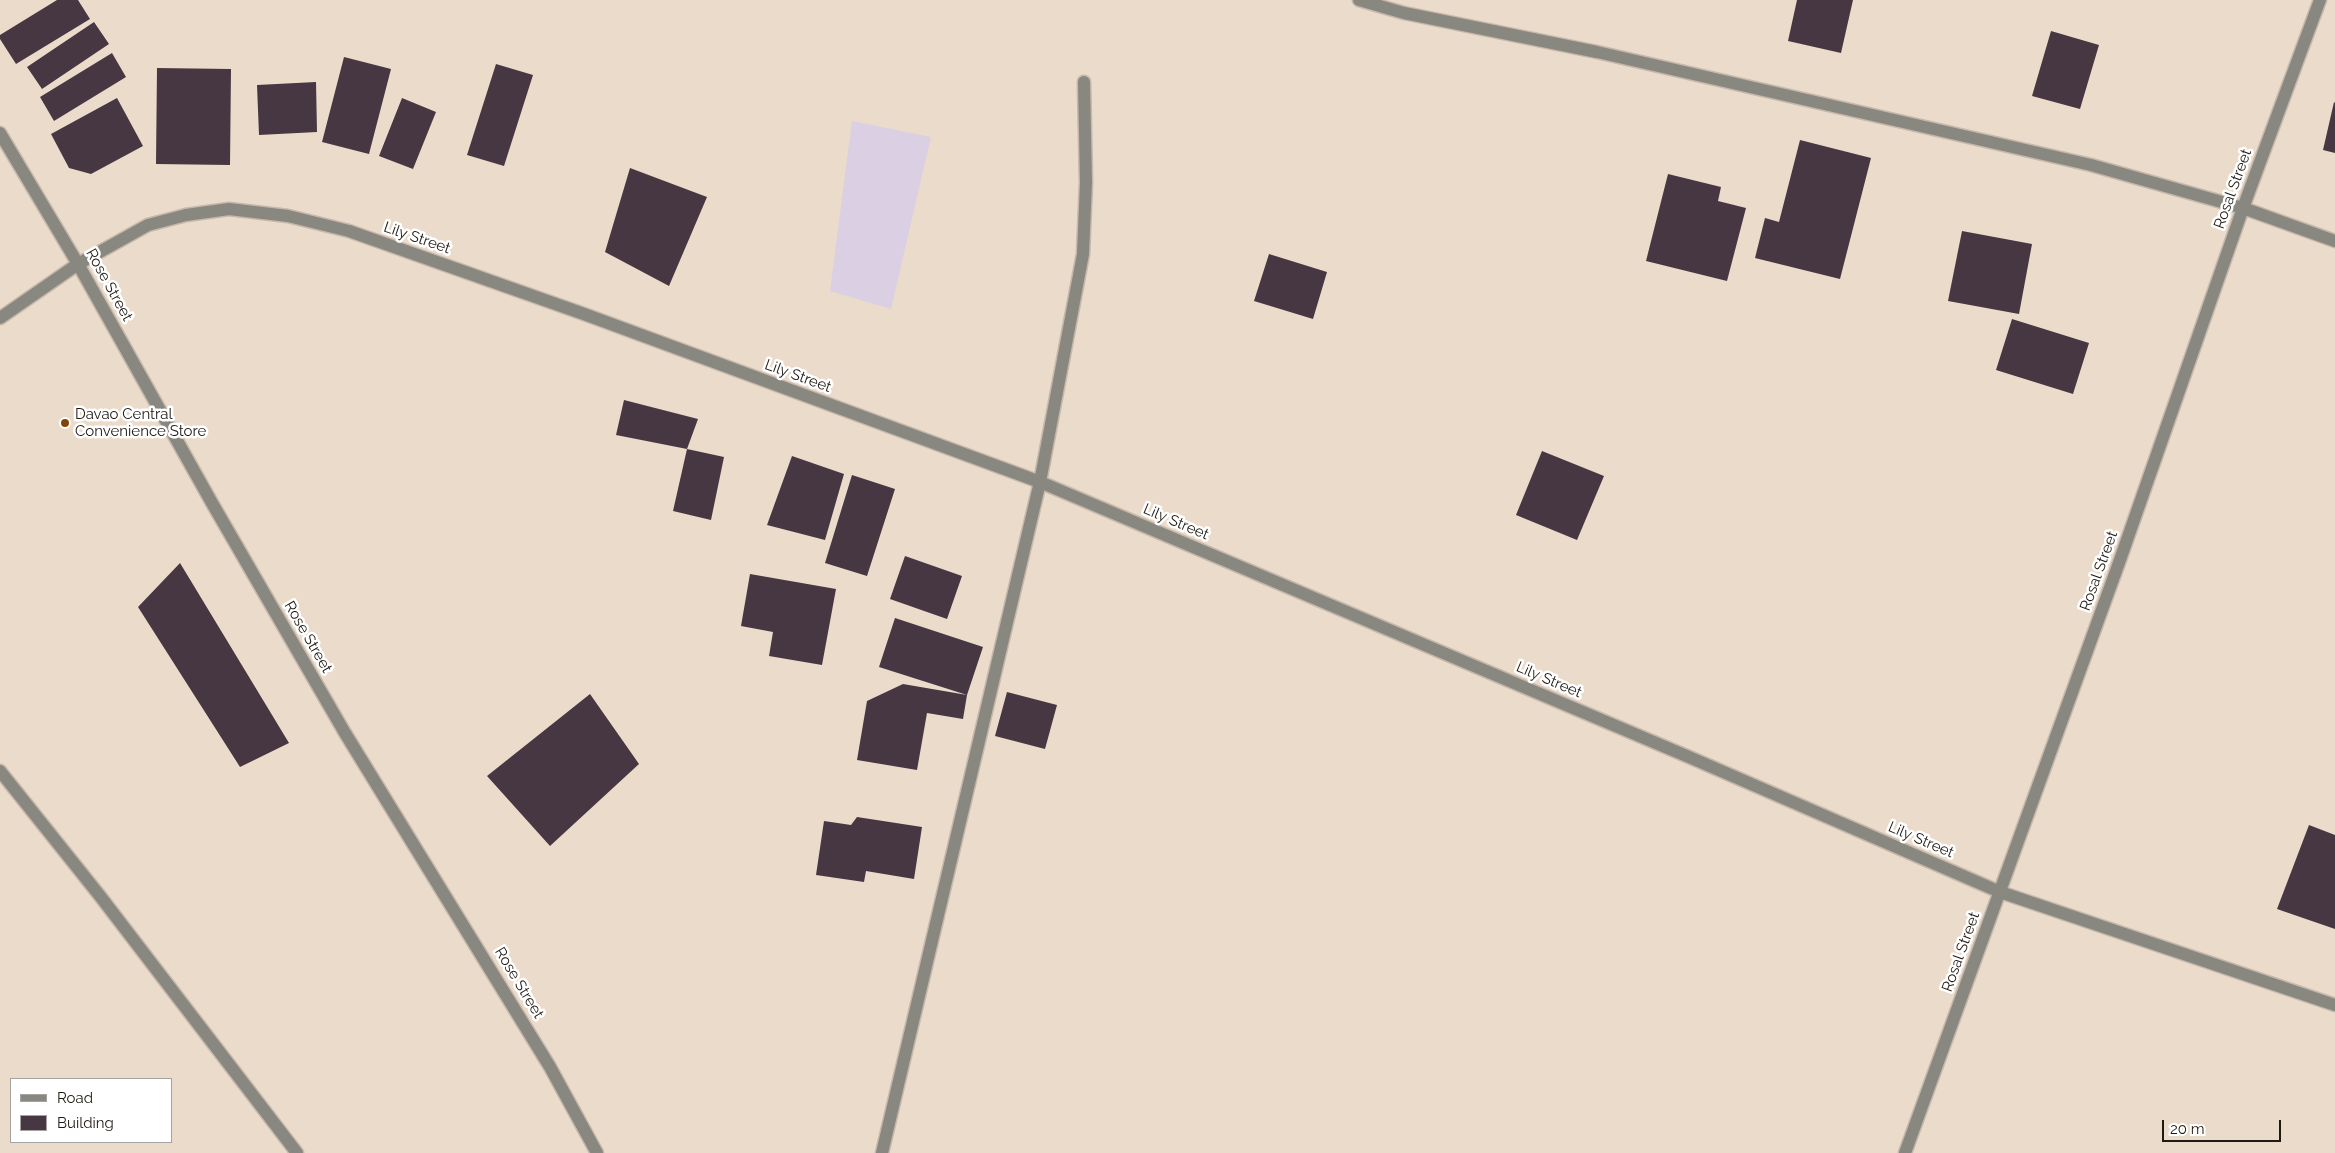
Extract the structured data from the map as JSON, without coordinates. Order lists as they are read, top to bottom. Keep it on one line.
{"streets":{"street":["Rosal Street","Lily Street","Rose Street"]},"crossings":[["Rosal Street","Lily Street"],["Lily Street","Rose Street"]],"places":["Davao Central Convenience Store"],"legend":["Road","Building"],"scale_bar":"20 m"}
